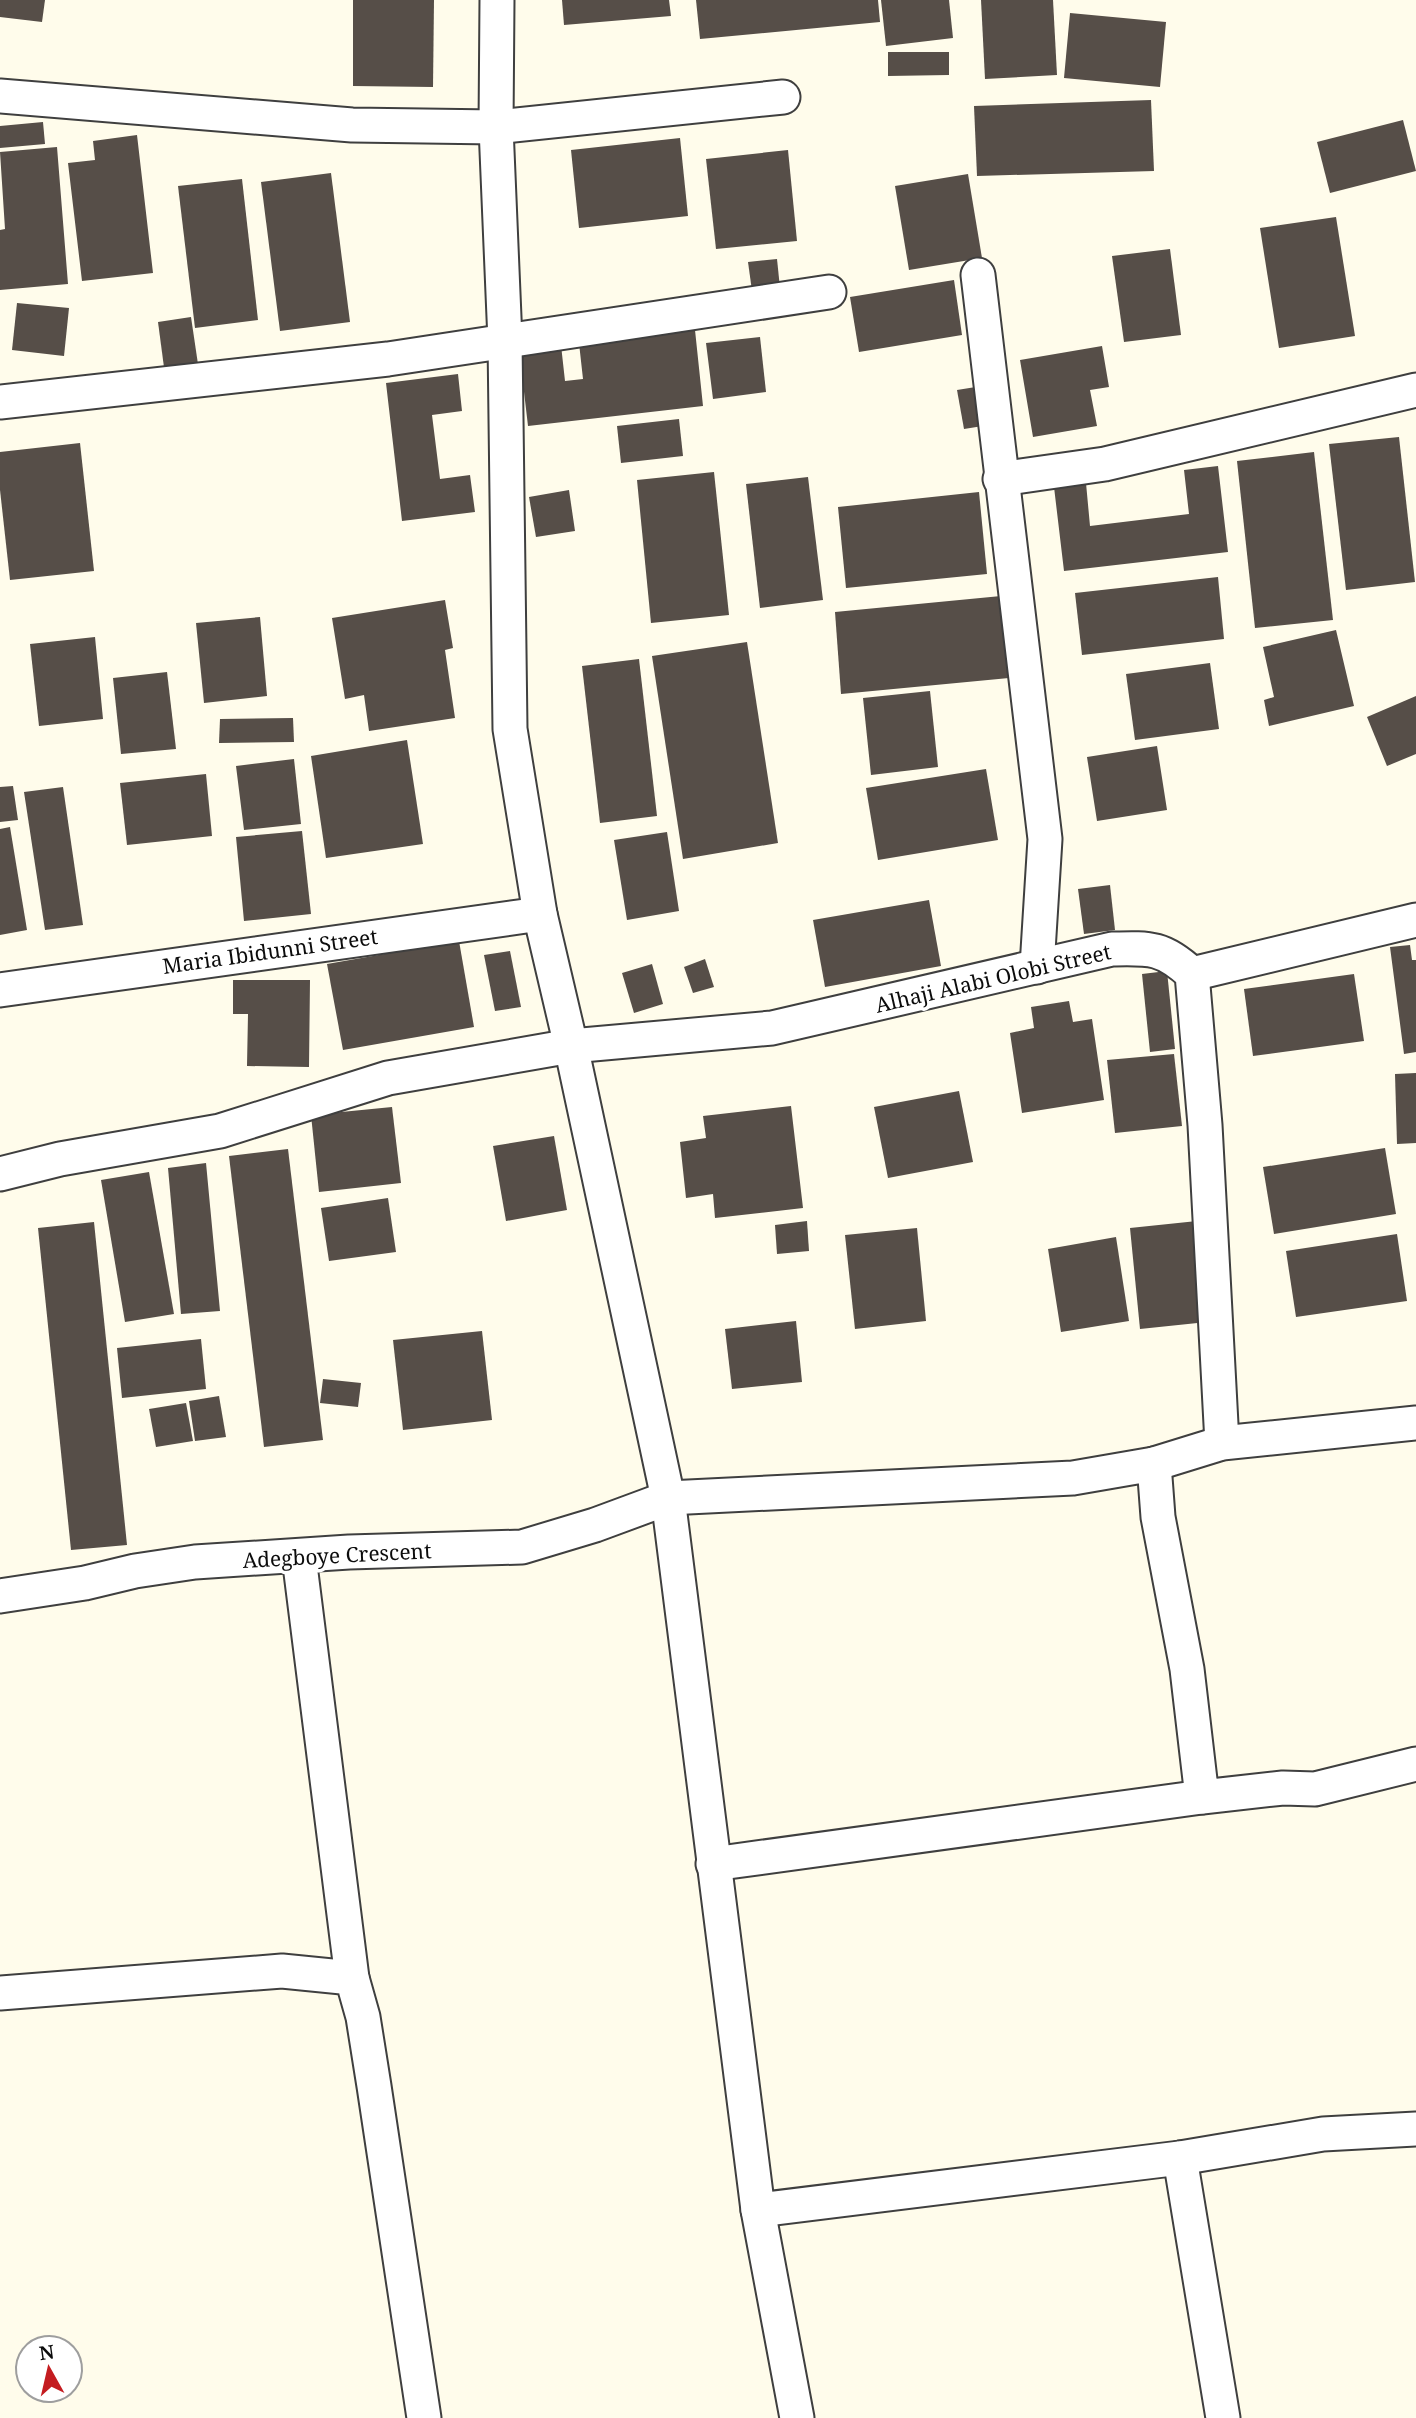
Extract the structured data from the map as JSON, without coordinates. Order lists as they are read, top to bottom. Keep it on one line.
{"streets":{"street":["Maria Ibidunni Street","Alhaji Alabi Olobi Street","Adegboye Crescent"]},"north":"top"}
